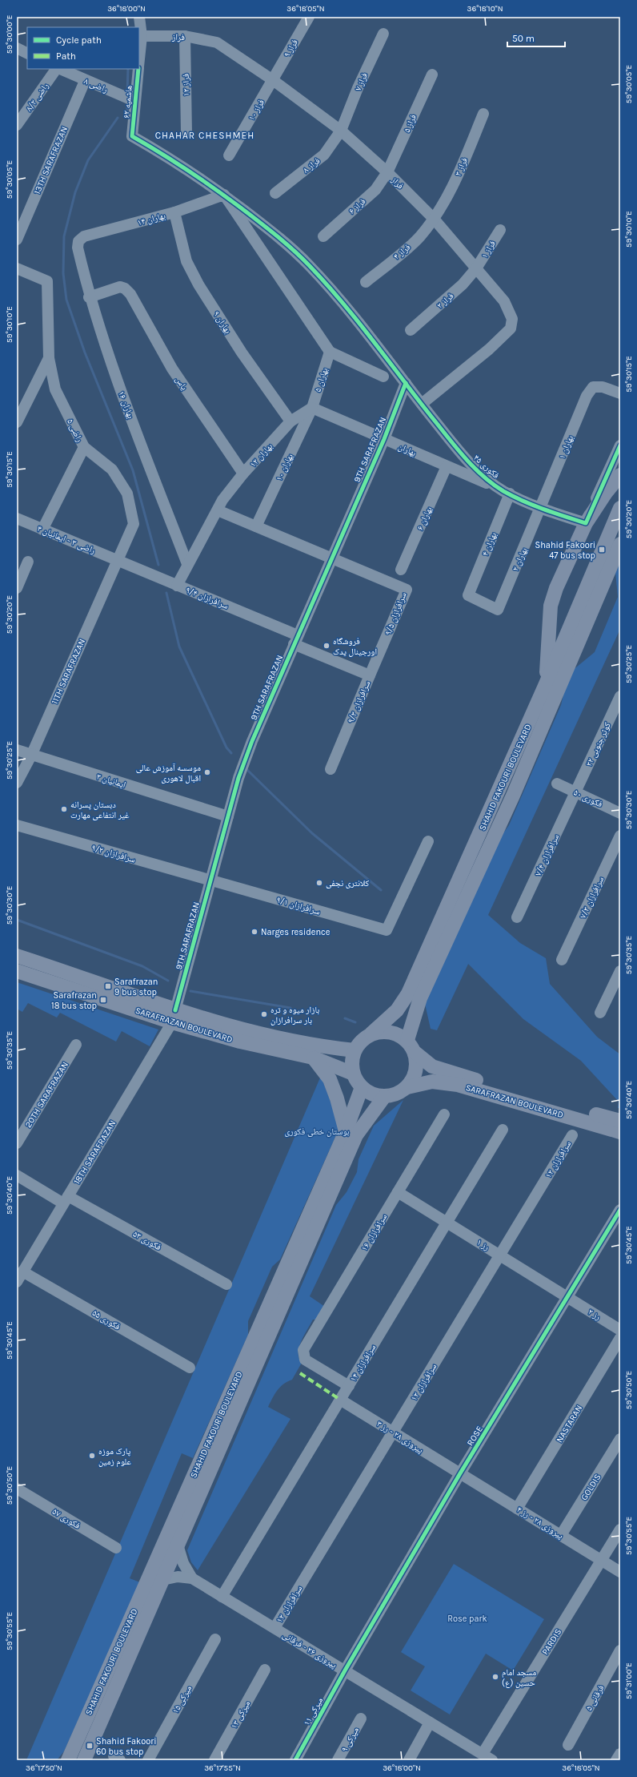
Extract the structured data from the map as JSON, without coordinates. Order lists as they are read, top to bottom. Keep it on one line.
{"streets":{"main road":["SHAHID FAKOURI BOULEVARD","SARAFRAZAN BOULEVARD"],"street":["فراز","فراز ۹","فراز ۷","راضی ۸","فراز ۱۲","راضی ۸/۲","هاشمیه ۶۲","فراز ۱۰","فراز ۵","13TH SARAFRAZAN","فراز ۸","فراز ۳","فراز ۶","بهاران ۱۴","فراز ۱","فراز ۴","فراز ۲","بهاران ۹","بهاران ۵","یاس","بهاران ۱۶","راضی ۵","بهاران ۱","9TH SARAFRAZAN","بهاران","بهاران ۱۲","فکوری ۴۵","بهاران ۱۰","بهاران ۶","راضی ۳ - ایمانیان ۴","بهاران ۴","بهاران ۲","سرافرازان ۹/۴","سرافرازان ۹/۵","11TH SARAFRAZAN","سرافرازان ۹/۳","کوثر جنوبی ۲۲","ایمانیان ۳","فکوری ۵۰","سرافرازان ۹/۲","سرافرازان ۷/۴","سرافرازان ۷/۳","سرافرازان ۹/۱","20TH SARAFRAZAN","18TH SARAFRAZAN","سرافرازان ۱۲","سرافرازان ۱۶","فکوری ۵۳","رز ۱","رز ۲","فکوری ۵۵","سرافرازان ۱۴","NASTARAN","ROSE","پیروزی ۲۸ - رز ۳","GOLDIS","فکوری ۵۷","پیروزی ۲۸ - رز ۴","PARDIS","پیروزی ۲۶ - فرقانی","فرقانی ۵","میرکی ۱۵","میرکی ۱۱","میرکی ۱۳","میرکی ۹"]},"crossings":[["فراز","فراز ۹"],["فراز","فراز ۷"],["فراز","فراز ۱۲"],["فراز","هاشمیه ۶۲"],["فراز","فراز ۱۰"],["فراز","فراز ۵"],["فراز","فراز ۸"],["فراز","فراز ۳"],["فراز","فراز ۶"],["فراز","فراز ۱"],["فراز","فراز ۴"],["فراز","فراز ۲"],["فراز","فکوری ۴۵"],["فراز ۹","فراز ۱۰"],["فراز ۷","فراز ۸"],["راضی ۸","هاشمیه ۶۲"],["راضی ۸","13TH SARAFRAZAN"],["هاشمیه ۶۲","فکوری ۴۵"],["فراز ۵","فراز ۶"],["فراز ۳","فراز ۴"],["بهاران ۱۴","بهاران ۹"],["بهاران ۱۴","بهاران ۱۶"],["بهاران ۱۴","فکوری ۴۵"],["فراز ۱","فراز ۲"],["بهاران ۹","بهاران ۱۲"],["بهاران ۵","بهاران"],["بهاران ۵","بهاران ۱۲"],["بهاران ۵","بهاران ۱۰"],["یاس","بهاران ۱۶"],["یاس","بهاران ۱۲"],["بهاران ۱۶","بهاران ۱۲"],["راضی ۵","راضی ۳ - ایمانیان ۴"],["راضی ۵","سرافرازان ۹/۴"],["راضی ۵","11TH SARAFRAZAN"],["بهاران ۱","فکوری ۴۵"],["بهاران ۱","بهاران ۲"],["9TH SARAFRAZAN","بهاران"],["9TH SARAFRAZAN","فکوری ۴۵"],["9TH SARAFRAZAN","سرافرازان ۹/۴"],["9TH SARAFRAZAN","سرافرازان ۹/۵"],["9TH SARAFRAZAN","سرافرازان ۹/۳"],["9TH SARAFRAZAN","ایمانیان ۳"],["9TH SARAFRAZAN","سرافرازان ۹/۲"],["9TH SARAFRAZAN","سرافرازان ۹/۱"],["9TH SARAFRAZAN","SARAFRAZAN BOULEVARD"],["9TH SARAFRAZAN","18TH SARAFRAZAN"],["بهاران","بهاران ۱۲"],["بهاران","فکوری ۴۵"],["بهاران","بهاران ۱۰"],["بهاران","بهاران ۶"],["بهاران","بهاران ۴"],["بهاران ۱۲","بهاران ۱۰"],["بهاران ۱۲","سرافرازان ۹/۴"],["فکوری ۴۵","بهاران ۴"],["فکوری ۴۵","بهاران ۲"],["راضی ۳ - ایمانیان ۴","سرافرازان ۹/۴"],["راضی ۳ - ایمانیان ۴","11TH SARAFRAZAN"],["بهاران ۴","بهاران ۲"],["سرافرازان ۹/۴","11TH SARAFRAZAN"],["سرافرازان ۹/۴","سرافرازان ۹/۳"],["سرافرازان ۹/۵","سرافرازان ۹/۳"],["11TH SARAFRAZAN","ایمانیان ۳"],["کوثر جنوبی ۲۲","فکوری ۵۰"],["کوثر جنوبی ۲۲","سرافرازان ۷/۴"],["SHAHID FAKOURI BOULEVARD","SARAFRAZAN BOULEVARD"],["فکوری ۵۰","سرافرازان ۷/۴"],["سرافرازان ۹/۲","سرافرازان ۹/۱"],["SARAFRAZAN BOULEVARD","18TH SARAFRAZAN"],["18TH SARAFRAZAN","فکوری ۵۳"],["18TH SARAFRAZAN","فکوری ۵۵"],["سرافرازان ۱۲","رز ۱"],["سرافرازان ۱۲","پیروزی ۲۸ - رز ۳"],["سرافرازان ۱۲","پیروزی ۲۶ - فرقانی"],["سرافرازان ۱۶","رز ۱"],["سرافرازان ۱۶","سرافرازان ۱۴"],["رز ۱","رز ۲"],["رز ۱","سرافرازان ۱۴"],["رز ۱","ROSE"],["رز ۲","ROSE"],["سرافرازان ۱۴","پیروزی ۲۸ - رز ۳"],["سرافرازان ۱۴","پیروزی ۲۶ - فرقانی"],["NASTARAN","پیروزی ۲۸ - رز ۴"],["ROSE","پیروزی ۲۸ - رز ۳"],["ROSE","پیروزی ۲۸ - رز ۴"],["ROSE","پیروزی ۲۶ - فرقانی"],["ROSE","میرکی ۱۱"],["پیروزی ۲۸ - رز ۳","پیروزی ۲۸ - رز ۴"],["GOLDIS","پیروزی ۲۸ - رز ۴"],["پیروزی ۲۸ - رز ۴","PARDIS"],["PARDIS","پیروزی ۲۶ - فرقانی"],["پیروزی ۲۶ - فرقانی","میرکی ۱۱"]],"districts":["CHAHAR CHESHMEH"],"parks":["بوستان خطی فکوری","Rose park"],"places":{"transit":["Shahid Fakoori 47 bus stop","Sarafrazan 9 bus stop","Sarafrazan 18 bus stop","Shahid Fakoori 60 bus stop"],"other":["فروشگاه اورجینال یدک","موسسه آموزش عالی اقبال لاهوری","دبستان پسرانه غیر انتفاعی مهارت","کلانتری نجفی","Narges residence","بازار میوه و تره بار سرافرازان","پارک موزه علوم زمین","مسجد امام حسین (ع)"]},"legend":["Cycle path","Path"],"scale_bar":"50 m","coordinates":["36°18'00\"N","36°18'05\"N","36°18'10\"N","59°30'00\"E","59°30'05\"E","59°30'10\"E","59°30'15\"E","59°30'20\"E","59°30'25\"E","59°30'30\"E","59°30'35\"E","59°30'40\"E","59°30'45\"E","59°30'50\"E","59°30'55\"E","59°31'00\"E","36°17'50\"N","36°17'55\"N"]}
